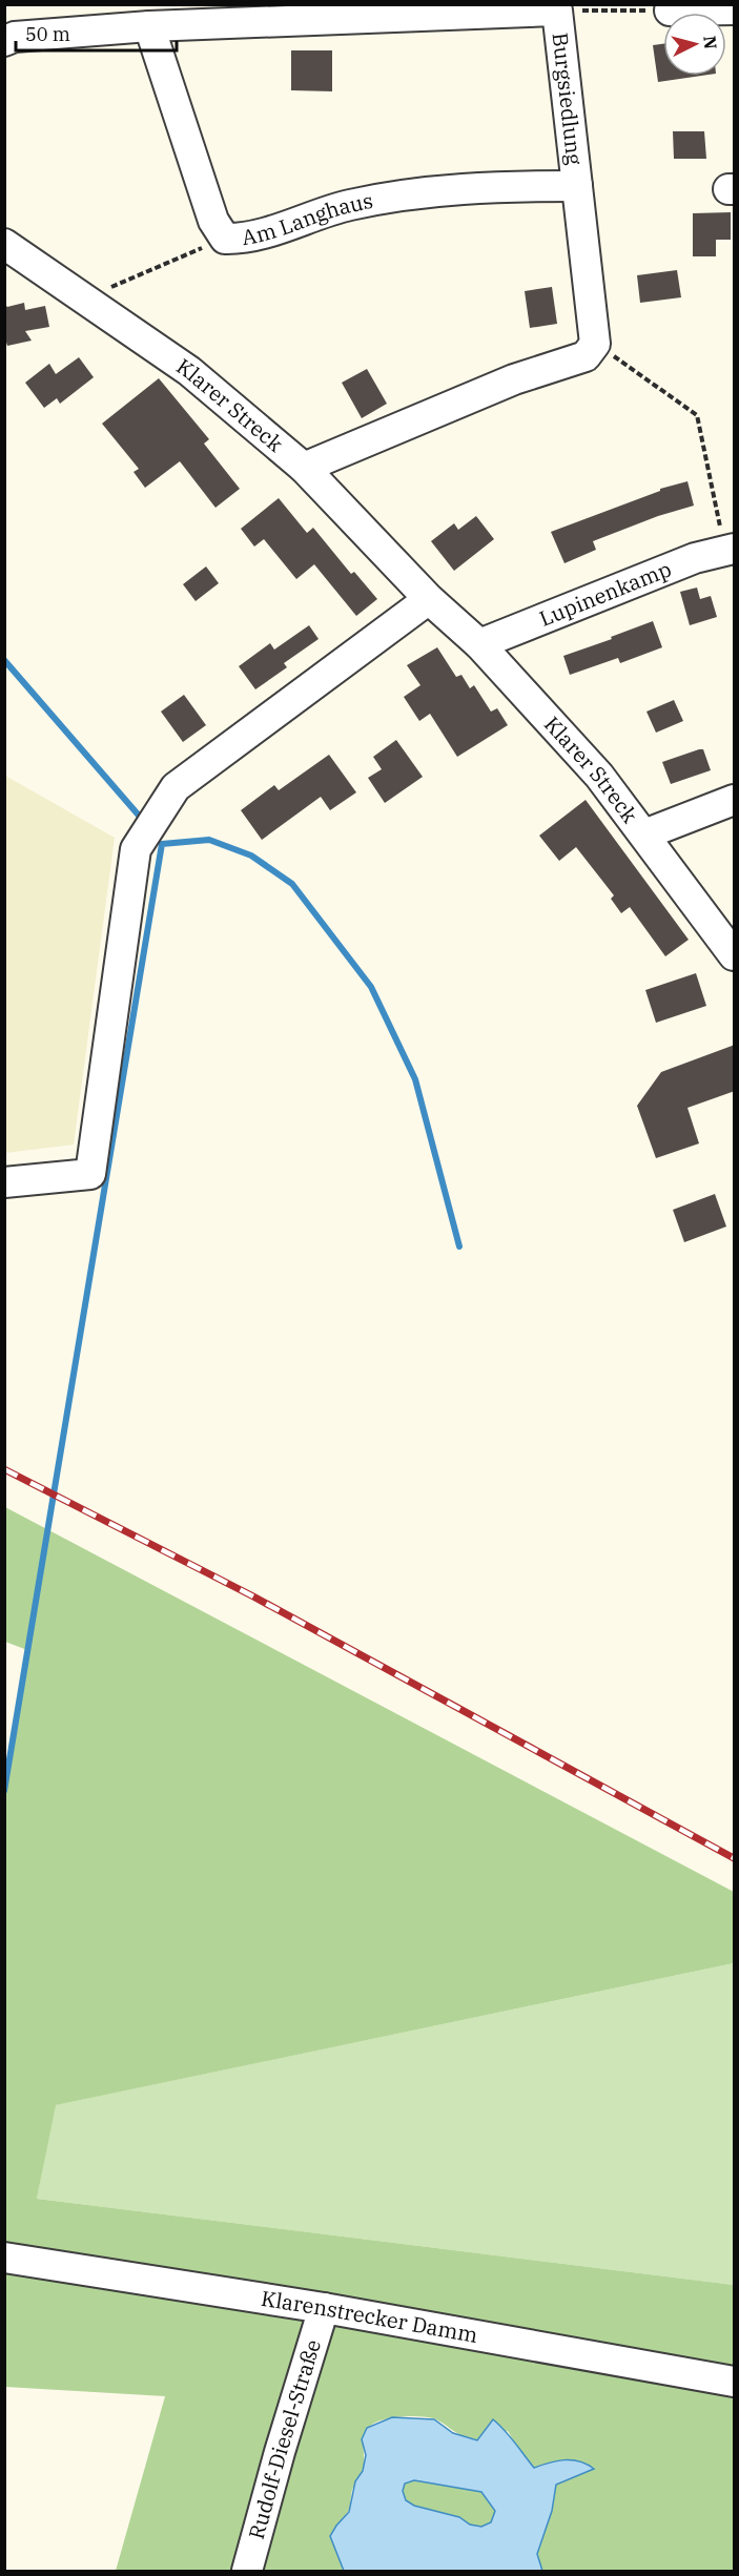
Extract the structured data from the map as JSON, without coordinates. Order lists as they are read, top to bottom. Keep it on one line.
{"streets":{"street":["Burgsiedlung","Am Langhaus","Klarer Streck","Lupinenkamp","Klarenstrecker Damm","Rudolf-Diesel-Straße"]},"crossings":[["Burgsiedlung","Am Langhaus"],["Klarer Streck","Lupinenkamp"],["Klarenstrecker Damm","Rudolf-Diesel-Straße"]],"scale_bar":"50 m","north":"right"}
